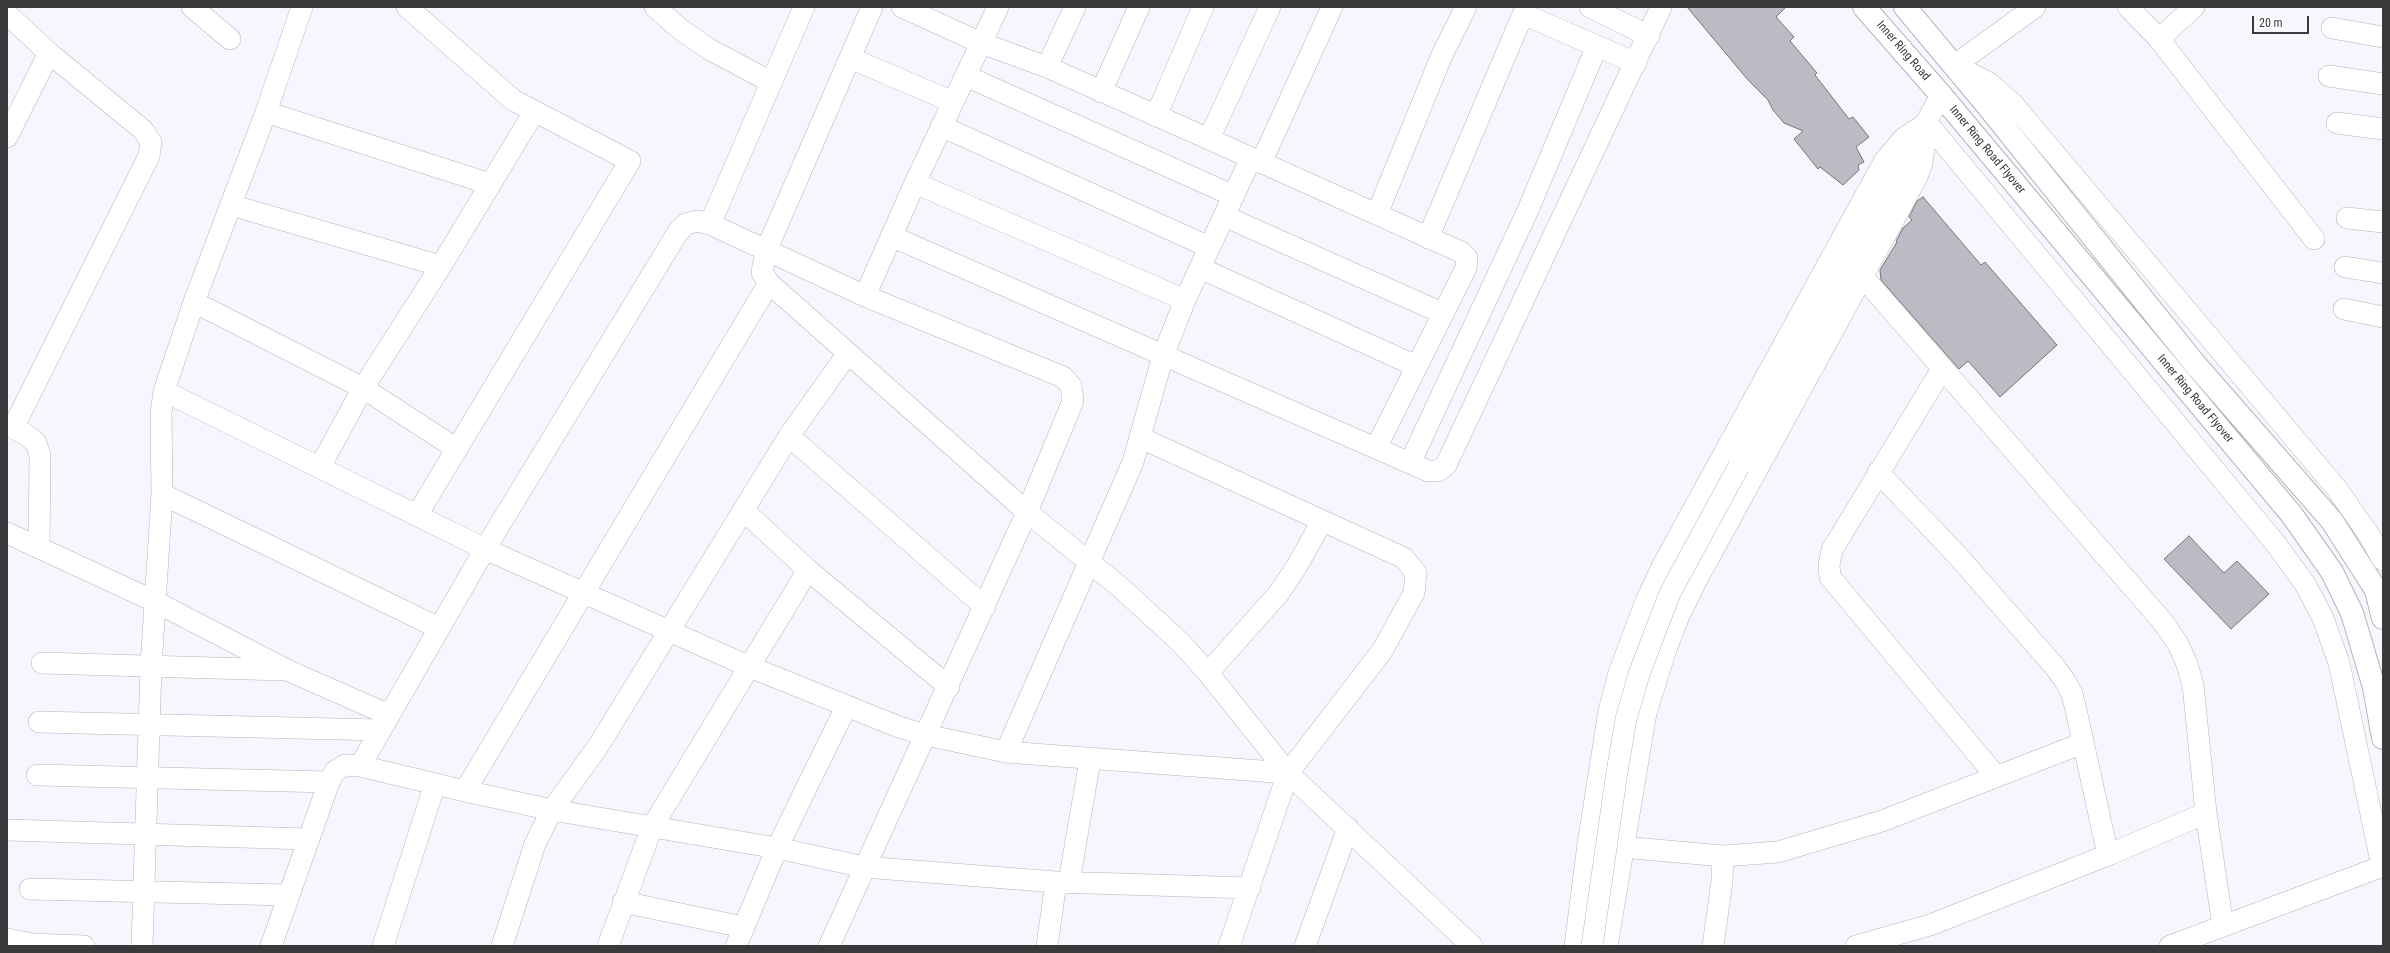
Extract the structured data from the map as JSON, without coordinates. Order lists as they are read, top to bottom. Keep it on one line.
{"streets":{"highway":["Inner Ring Road","Inner Ring Road Flyover"]},"crossings":[["Inner Ring Road","Inner Ring Road Flyover"]],"scale_bar":"20 m"}
